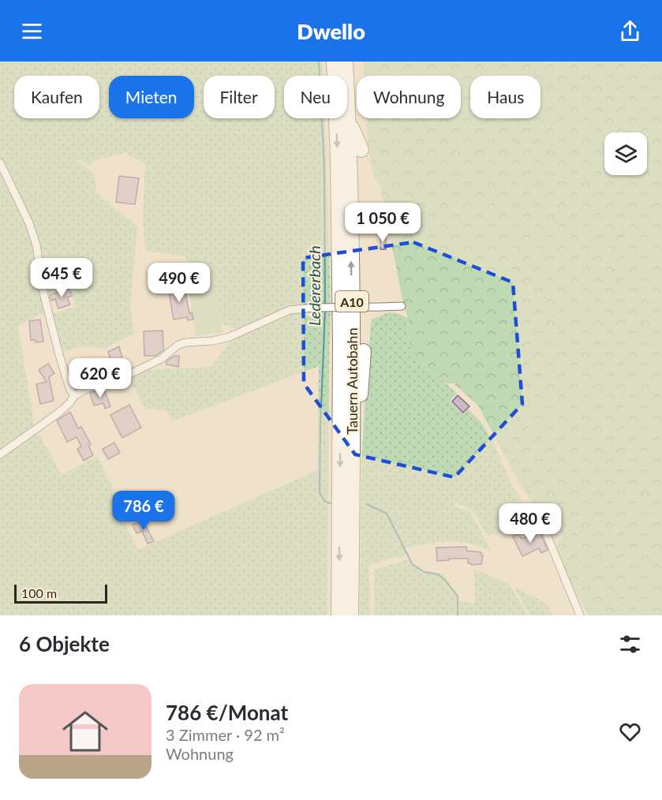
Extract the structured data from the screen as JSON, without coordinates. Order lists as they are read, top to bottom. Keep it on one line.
{"streets":{"highway":["A10","Tauern Autobahn"]},"water":["Ledererbach"],"scale_bar":"100 m","page":{"header":"Dwello","chip":["Kaufen","Mieten","Filter","Neu","Wohnung","Haus"],"price":["1 050 €","645 €","490 €","620 €","786 €","480 €"],"scale":"100 m","heading":"6 Objekte","list":[{"name":"786 €/Monat","note":"3 Zimmer · 92 m² · Wohnung"}]}}
